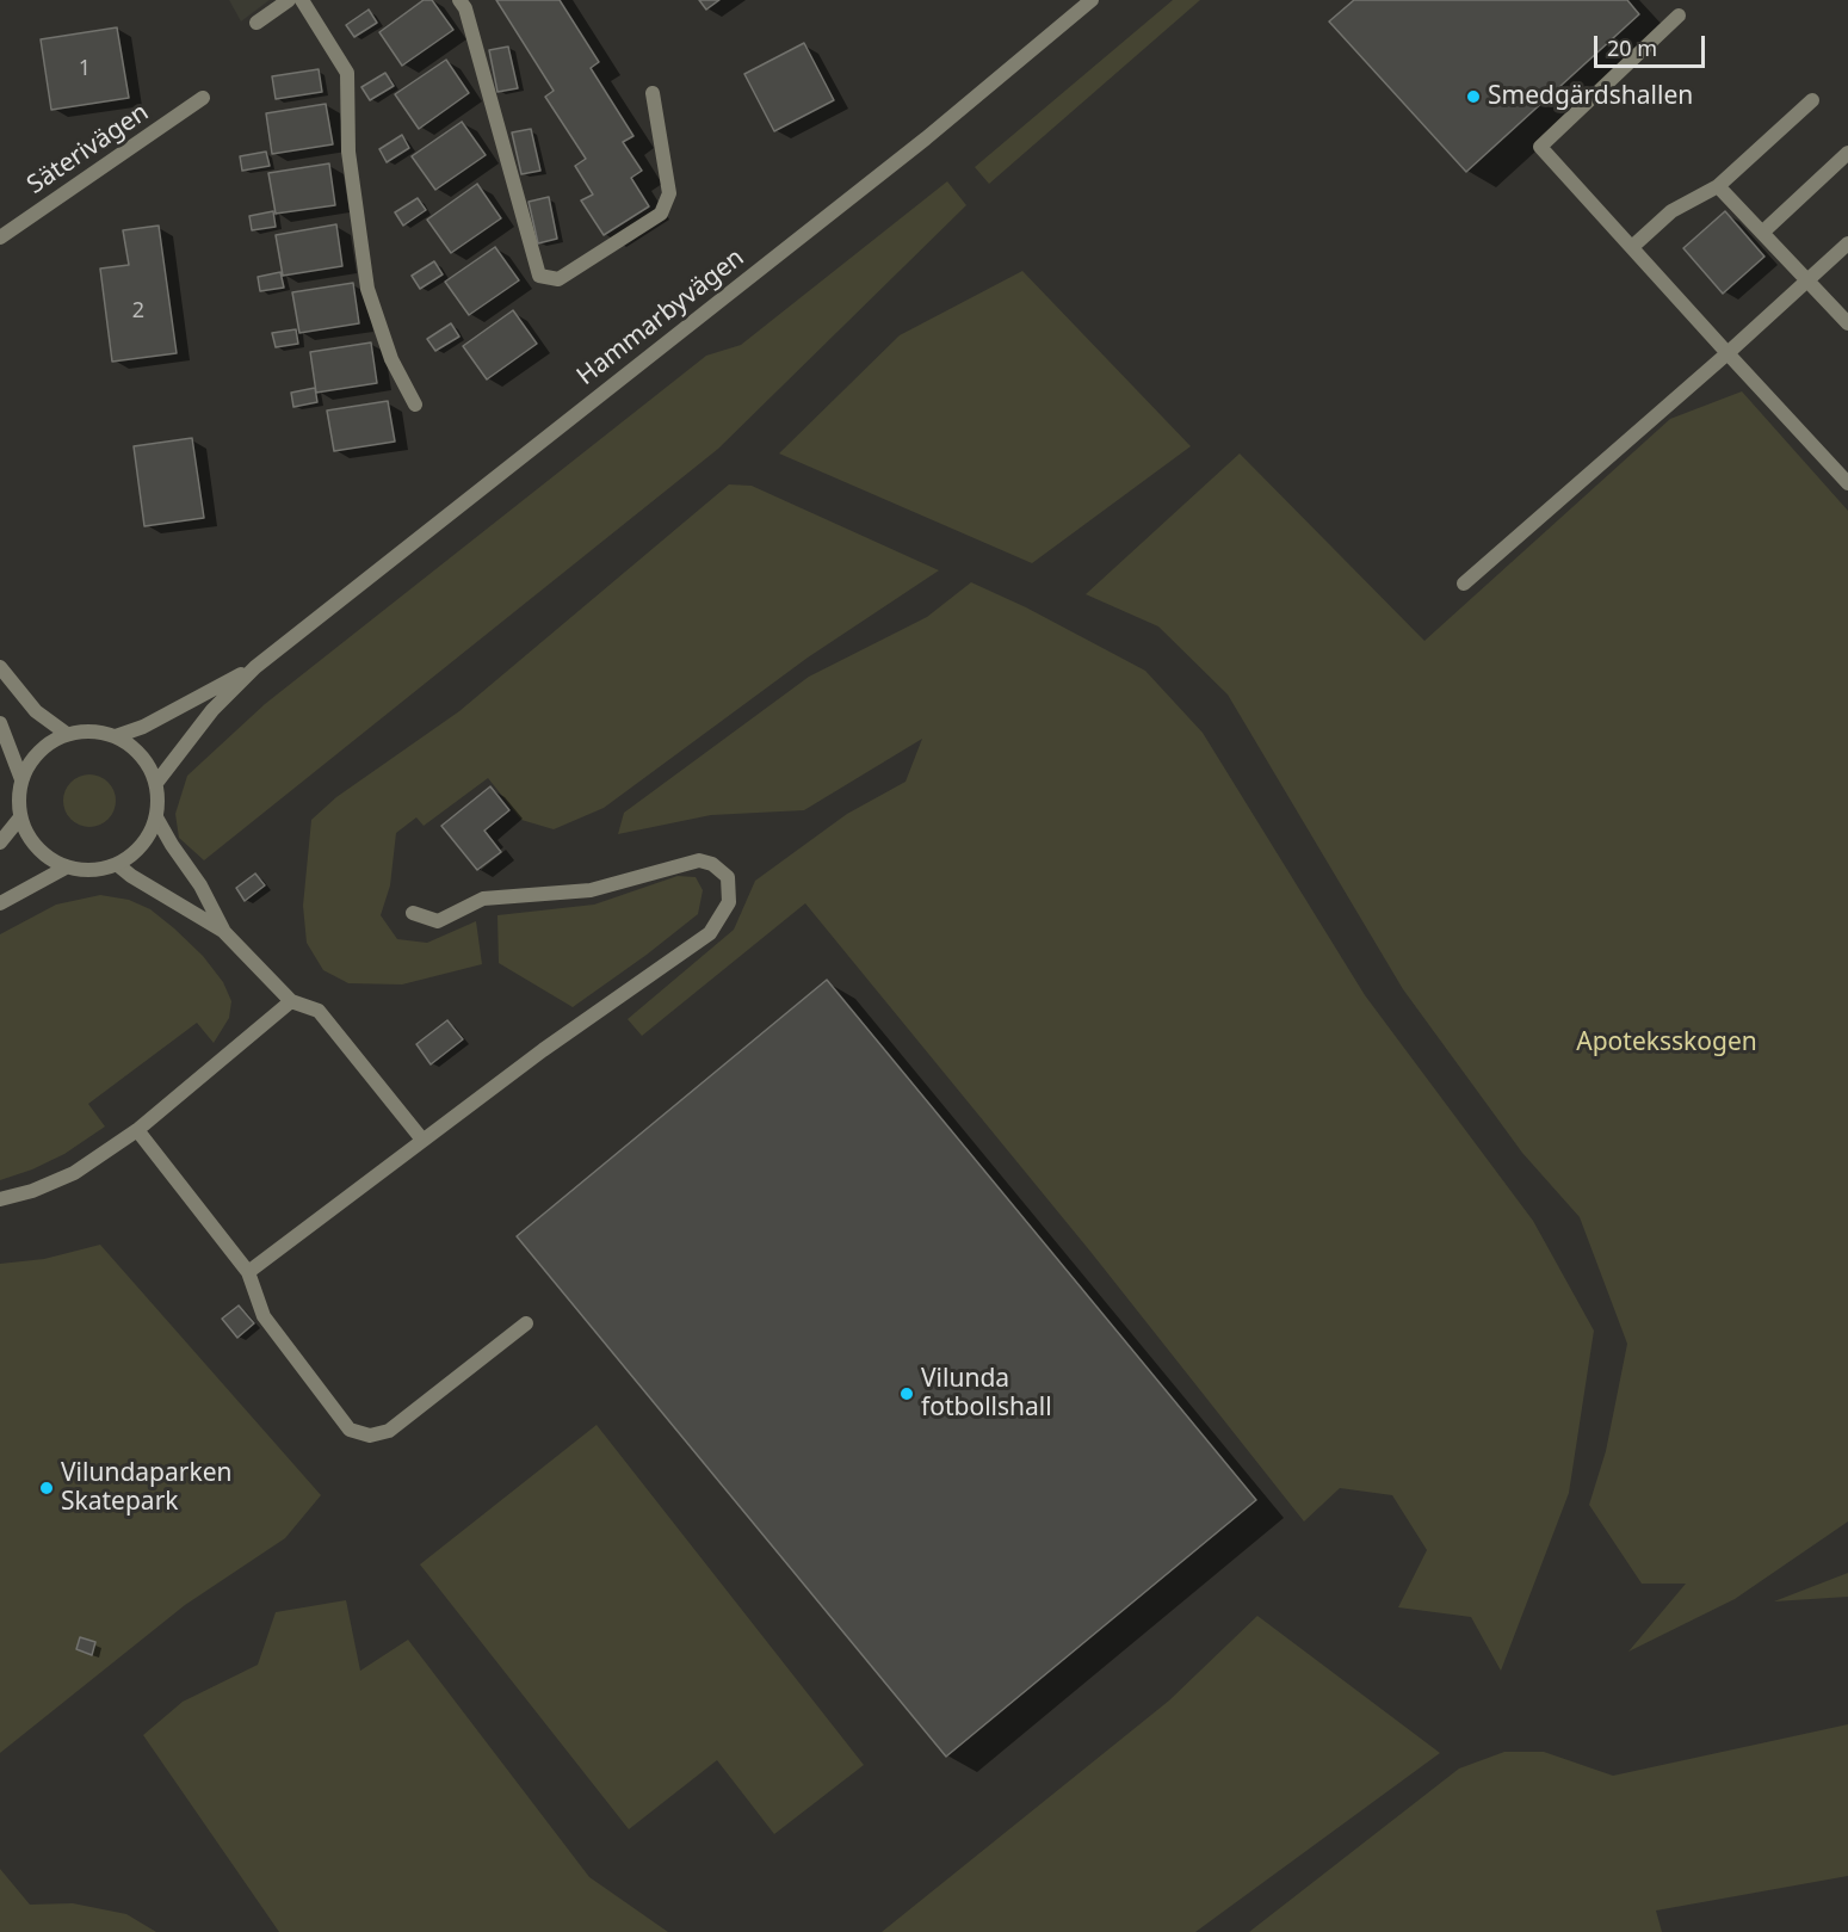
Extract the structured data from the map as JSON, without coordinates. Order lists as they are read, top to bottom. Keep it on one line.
{"streets":{"street":["Säterivägen","Hammarbyvägen"]},"parks":["Apoteksskogen"],"places":["Smedgärdshallen","Vilunda fotbollshall","Vilundaparken Skatepark"],"house_numbers":["1","2"],"scale_bar":"20 m"}
